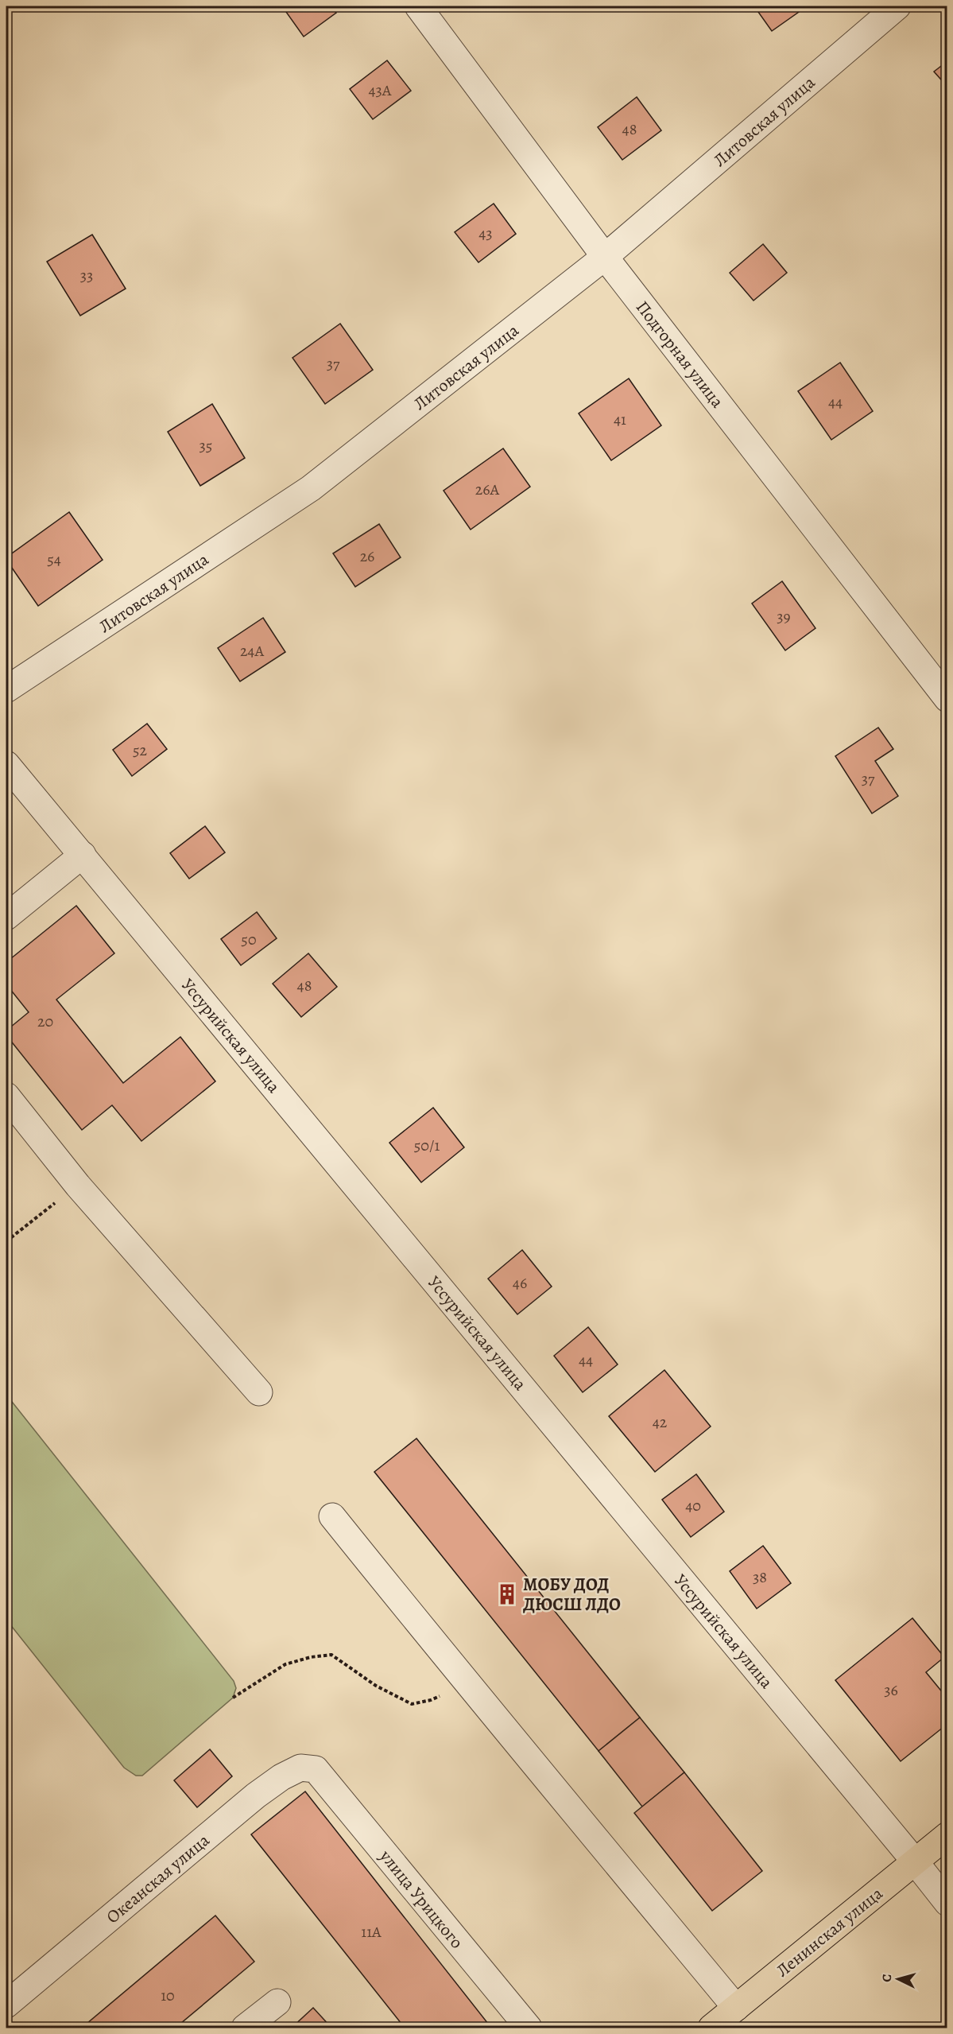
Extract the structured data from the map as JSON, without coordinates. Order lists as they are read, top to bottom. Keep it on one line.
{"streets":{"main road":["Ленинская улица"],"street":["Литовская улица","Подгорная улица","Уссурийская улица","Океанская улица","улица Урицкого"]},"crossings":[["Литовская улица","Подгорная улица"],["Уссурийская улица","Ленинская улица"],["Океанская улица","улица Урицкого"]],"places":{"building":["МОБУ ДОД ДЮСШ ЛДО"]},"house_numbers":["43А","48","43","33","37","44","41","35","26А","26","54","39","24А","52","37","50","48","20","50/1","46","44","42","40","38","36","11А","10"],"north":"left"}
